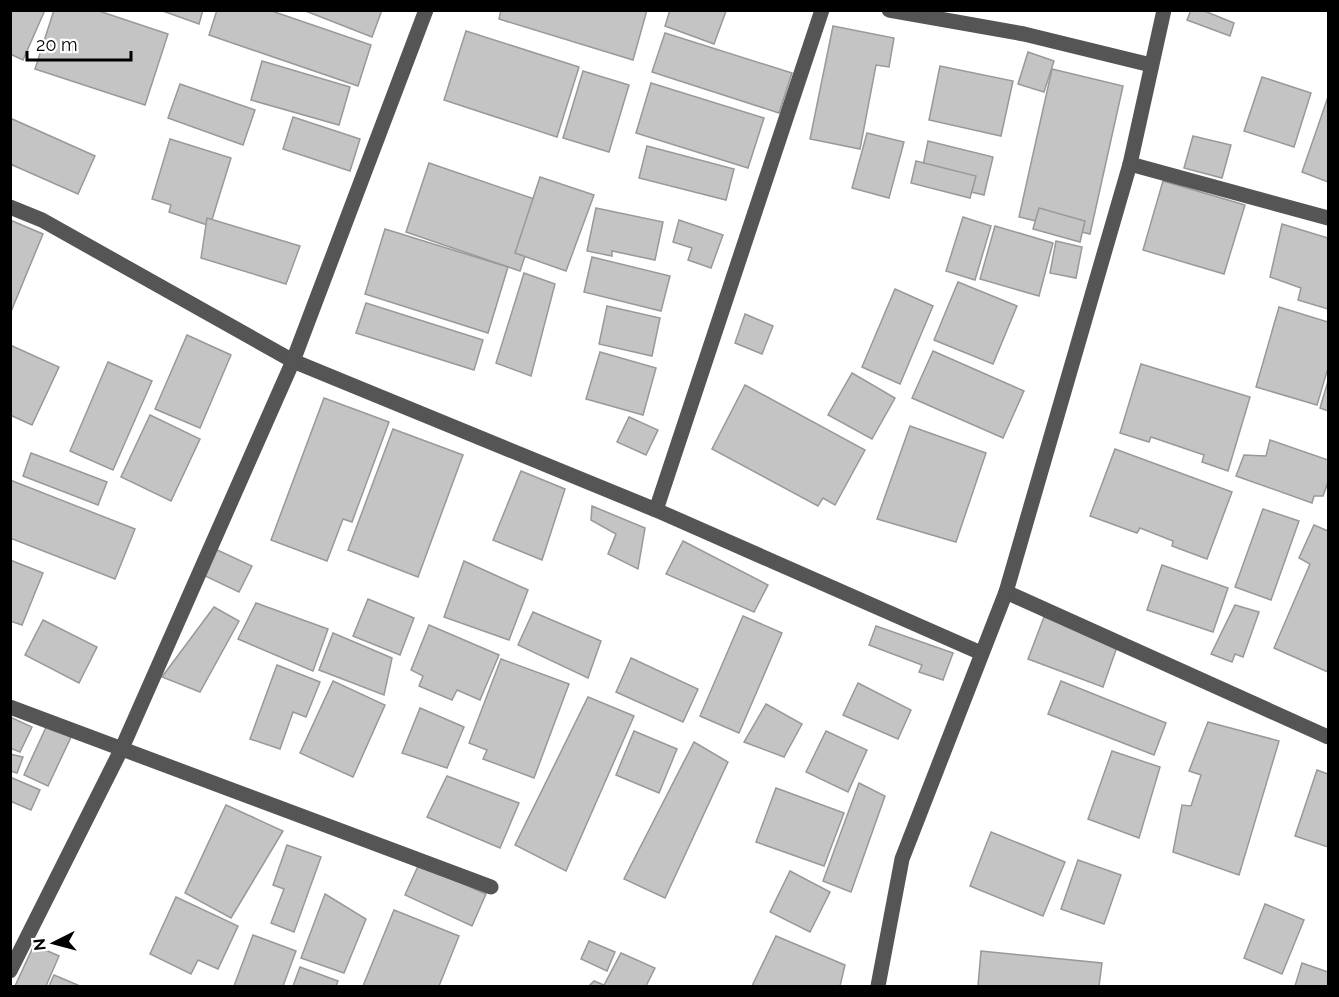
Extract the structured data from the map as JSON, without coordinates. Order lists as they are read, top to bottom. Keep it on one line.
{"scale_bar":"20 m","north":"left"}
